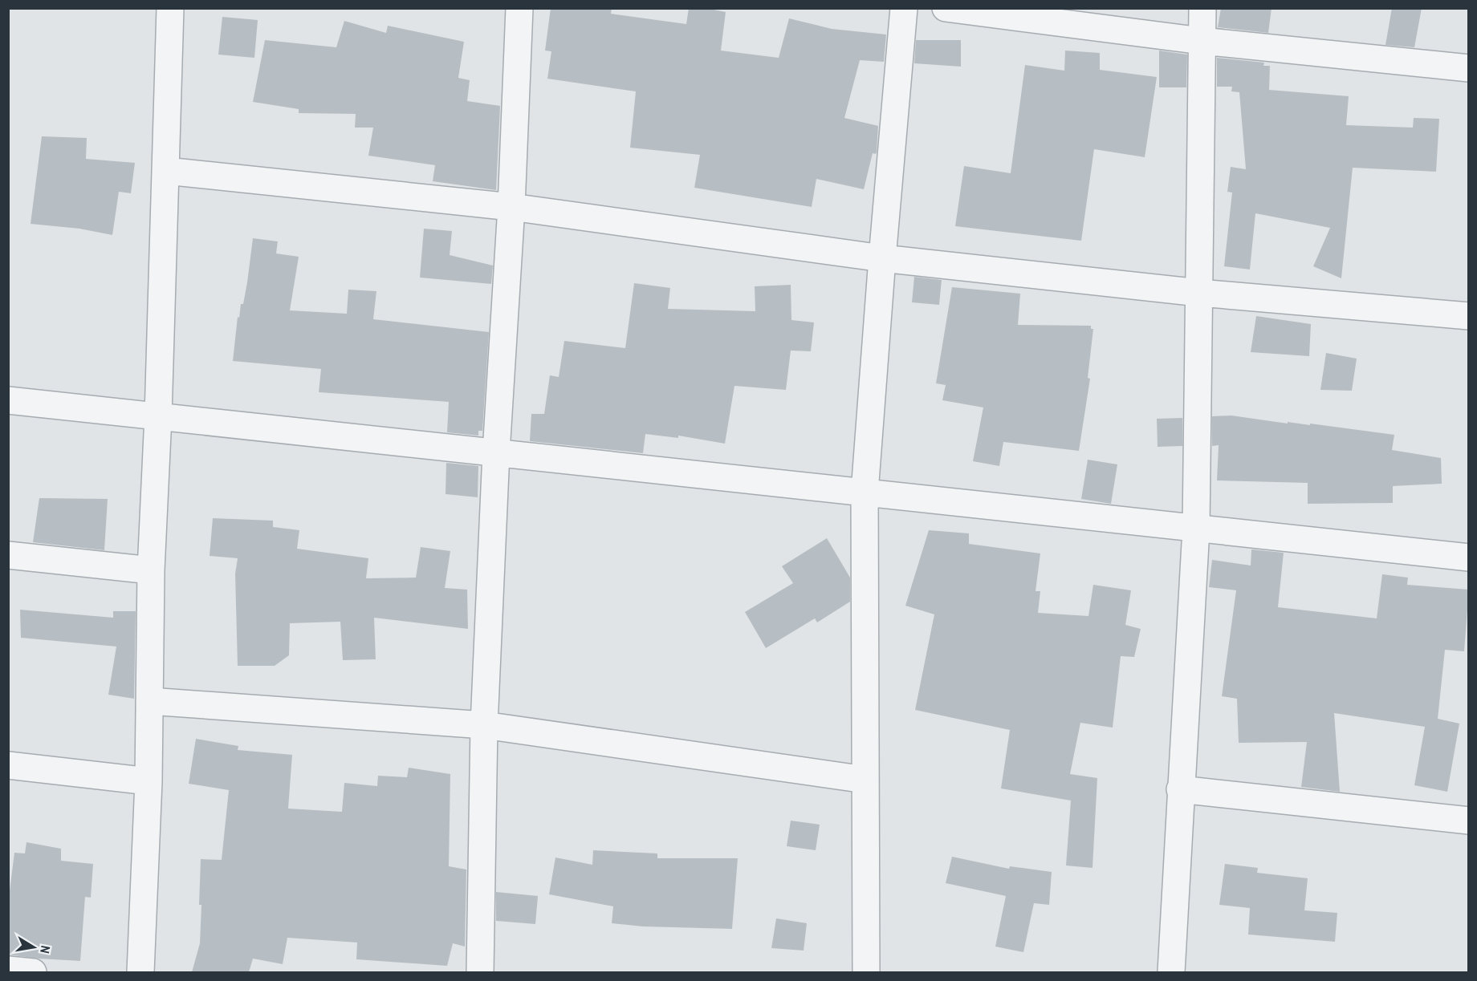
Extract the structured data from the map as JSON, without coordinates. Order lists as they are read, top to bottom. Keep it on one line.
{"north":"right"}
